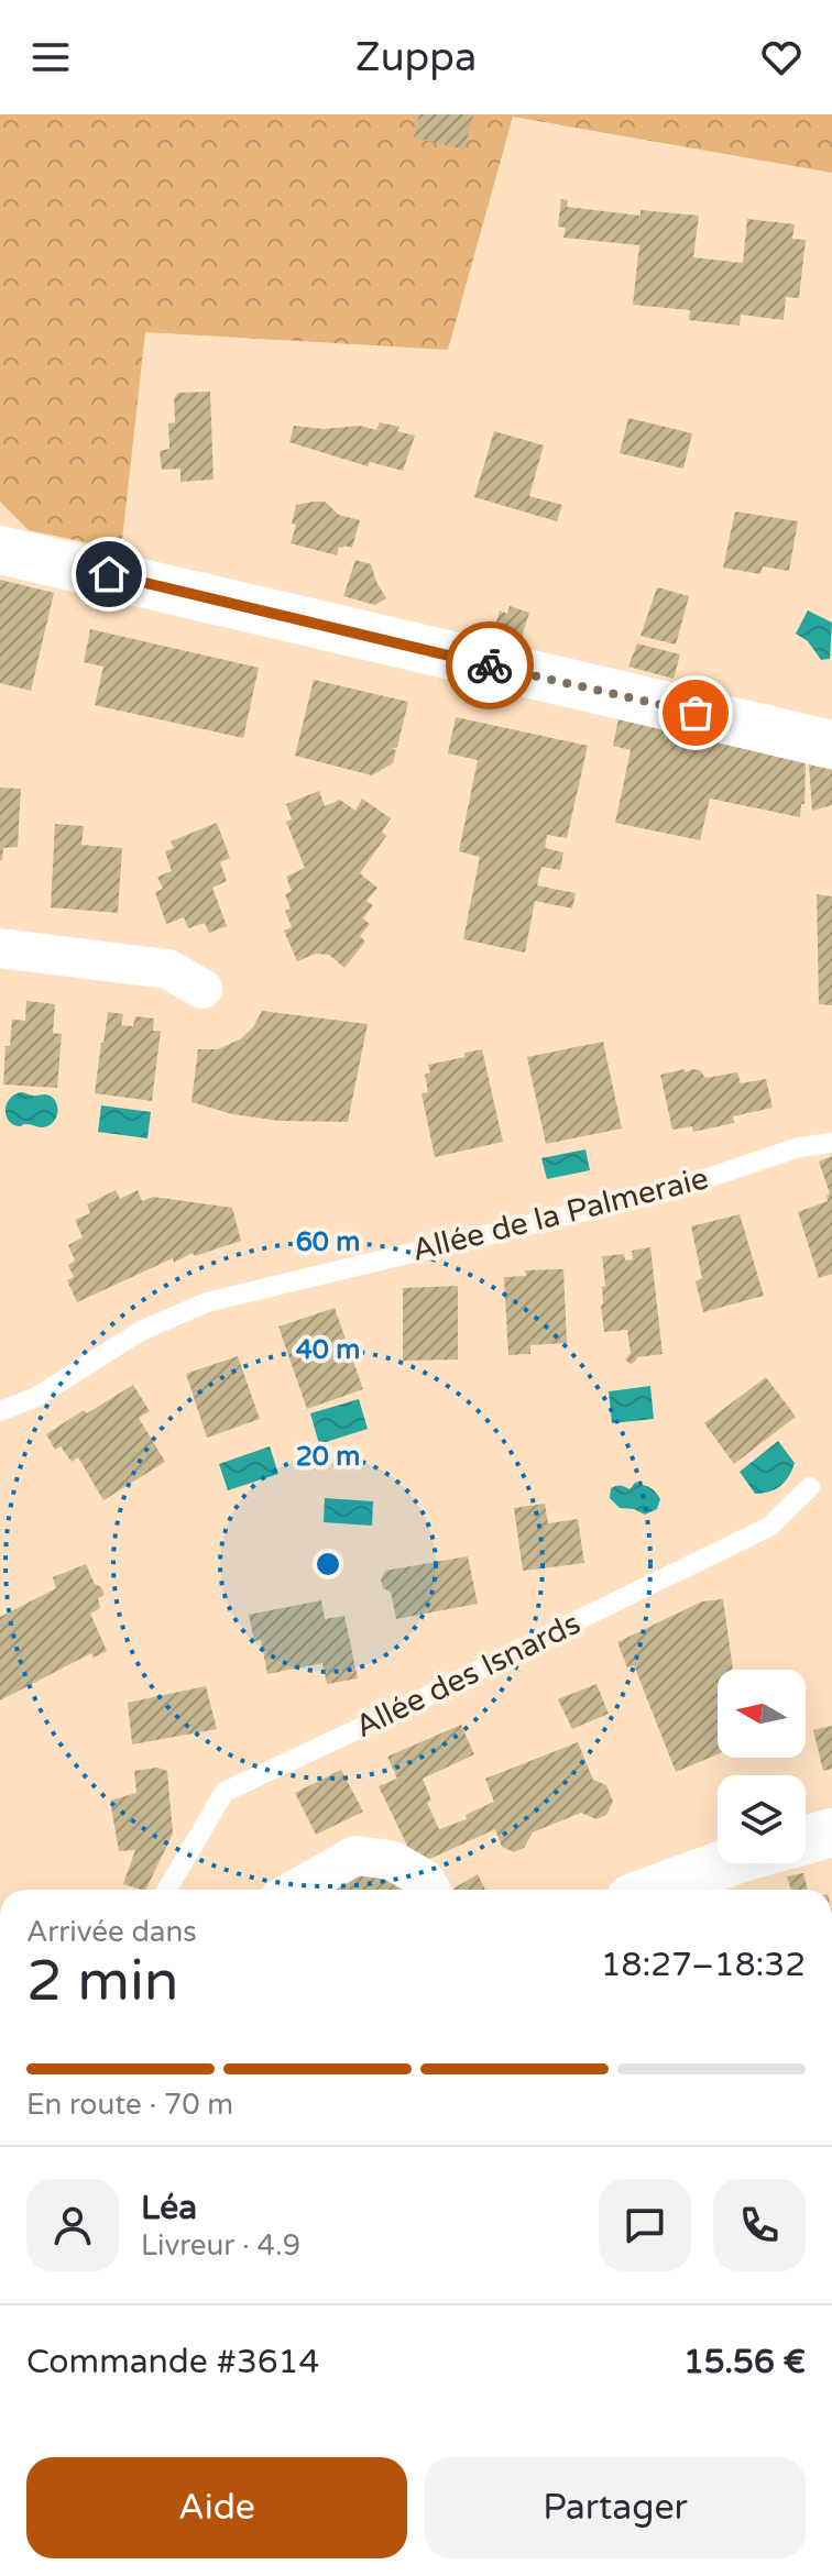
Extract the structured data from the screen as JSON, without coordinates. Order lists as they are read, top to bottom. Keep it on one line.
{"streets":{"lane":["Allée de la Palmeraie","Allée des Isnards"]},"north":"left","page":{"header":"Zuppa","heading":["2 min","Arrivée dans","18:27–18:32"],"panel":["Léa","Livreur · 4.9","Commande #3614","15.56 €"],"bar":"En route · 70 m","buttons":["Aide","Partager"]},"rings":["60 m","40 m","20 m"]}
